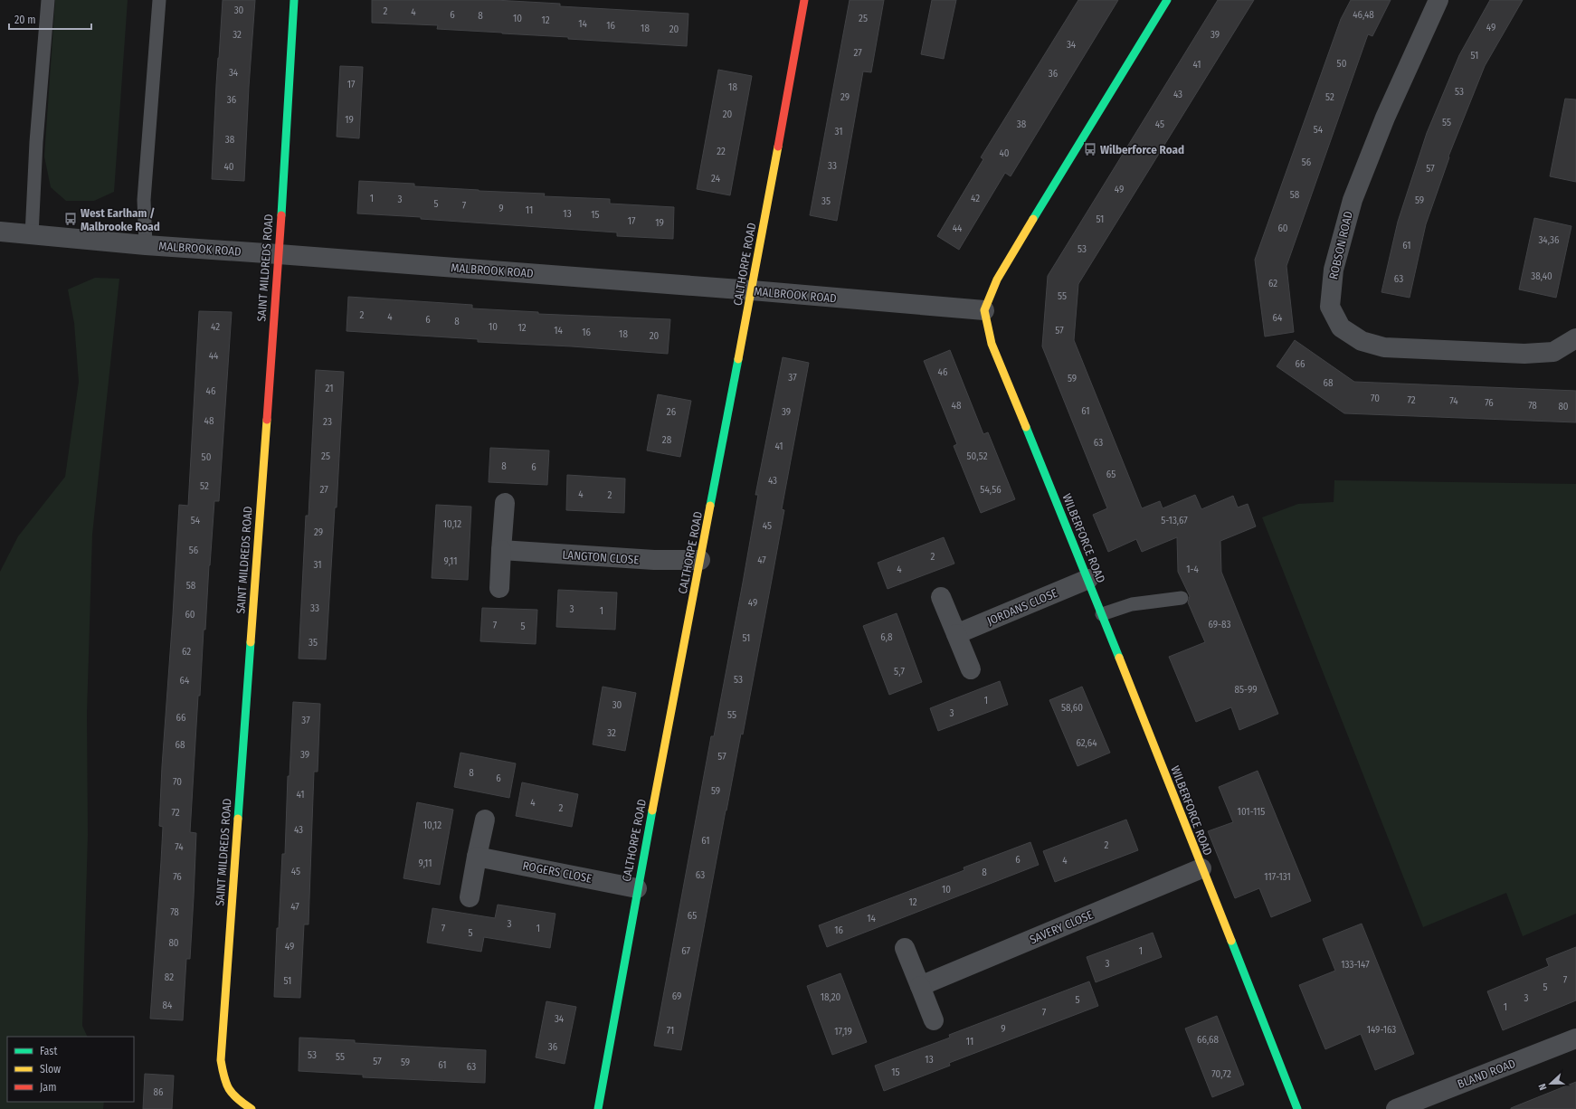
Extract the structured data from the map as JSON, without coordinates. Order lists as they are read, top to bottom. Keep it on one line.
{"streets":{"street":["ROBSON ROAD","MALBROOK ROAD","CALTHORPE ROAD","SAINT MILDREDS ROAD","WILBERFORCE ROAD","LANGTON CLOSE","JORDANS CLOSE","ROGERS CLOSE","SAVERY CLOSE","BLAND ROAD"]},"crossings":[["MALBROOK ROAD","CALTHORPE ROAD"],["MALBROOK ROAD","SAINT MILDREDS ROAD"],["MALBROOK ROAD","WILBERFORCE ROAD"],["CALTHORPE ROAD","LANGTON CLOSE"],["CALTHORPE ROAD","ROGERS CLOSE"],["WILBERFORCE ROAD","JORDANS CLOSE"],["WILBERFORCE ROAD","SAVERY CLOSE"]],"places":{"bus stop":["Wilberforce Road","West Earlham / Malbrooke Road"]},"house_numbers":["30","2","4","6","46,48","8","10","25","12","14","16","49","18","20","32","39","34","27","51","50","41","34","36","17","18","53","43","29","52","36","20","19","55","38","45","54","31","38","22","40","56","33","40","57","24","49","58","1","42","3","59","35","5","7","9","11","13","15","51","17","19","44","60","34,36","61","53","38,40","63","62","55","2","4","64","6","8","42","10","12","14","57","16","18","20","44","66","46","37","59","68","21","46","70","72","74","76","48","78","80","61","26","39","48","23","28","63","41","25","50,52","50","8","6","65","43","52","27","54,56","4","2","54","5-13,67","10,12","45","29","56","2","47","9,11","31","4","1-4","58","49","33","3","1","60","69-83","7","5","6,8","51","35","62","5,7","53","64","85-99","1","30","58,60","3","55","66","37","32","62,64","68","39","57","8","6","70","59","41","4","2","101-115","72","10,12","43","61","2","74","6","4","9,11","45","8","63","76","117-131","10","12","47","78","65","14","3","7","1","16","5","80","49","67","1","3","133-147","82","7","51","5","69","18,20","3","5","84","1","7","34","9","149-163","71","17,19","66,68","11","36","53","55","13","57","59","61","63","15","70,72","86"],"legend":["Fast","Slow","Jam"],"scale_bar":"20 m","north":"left"}
